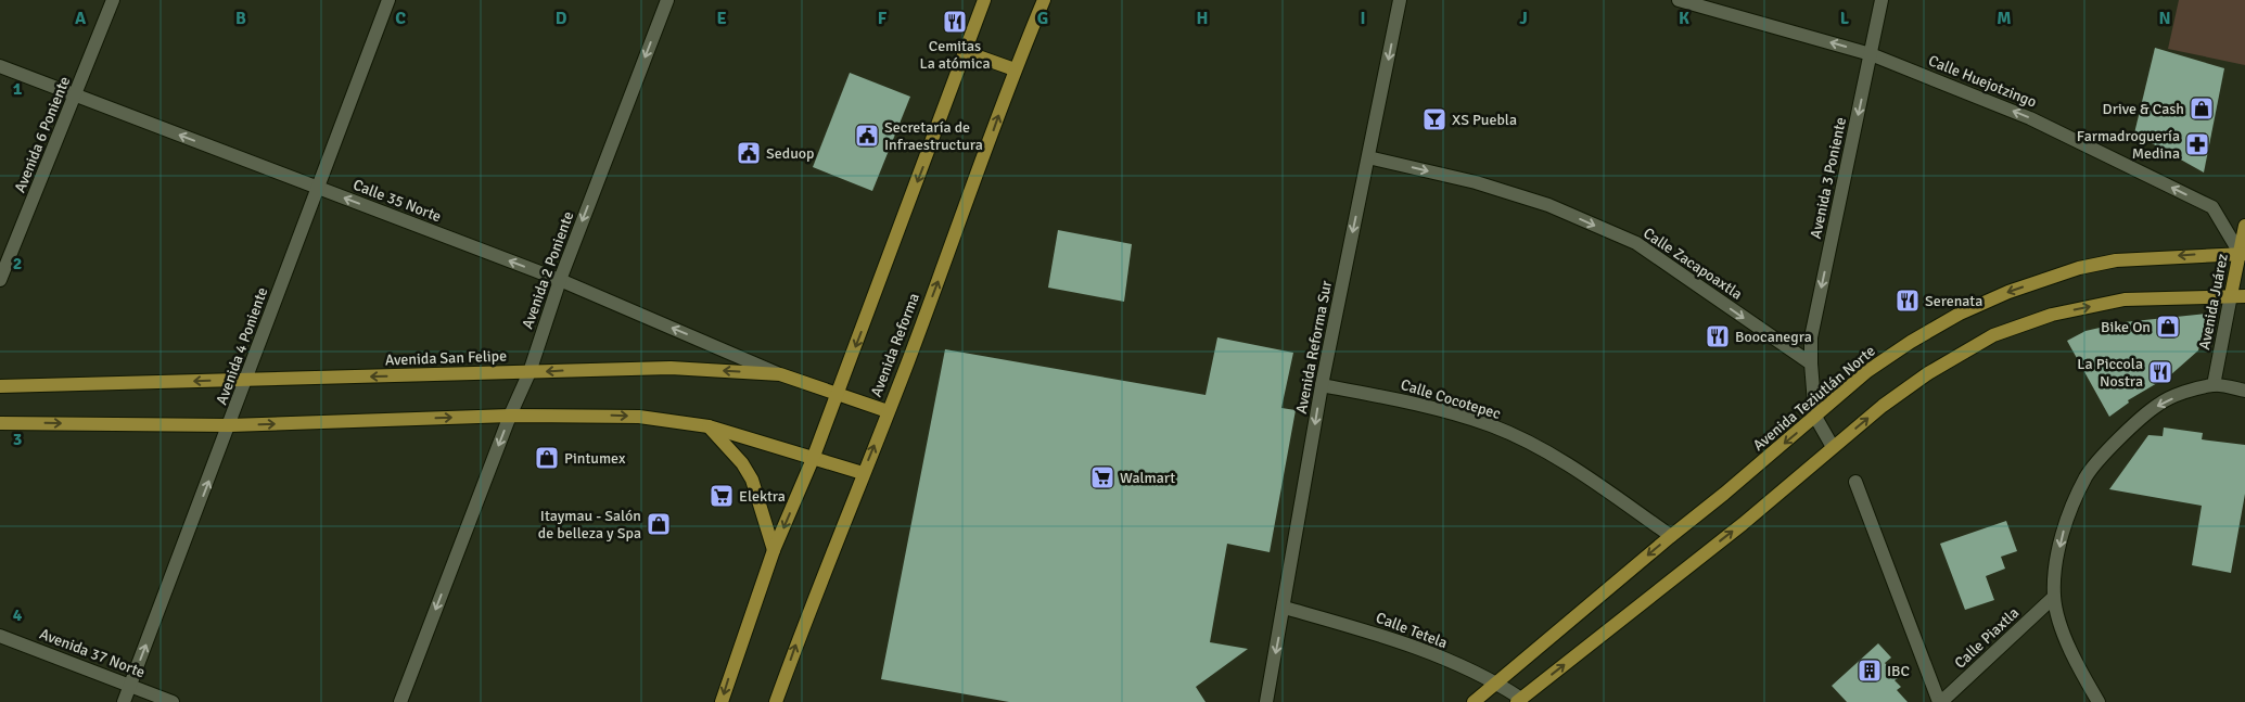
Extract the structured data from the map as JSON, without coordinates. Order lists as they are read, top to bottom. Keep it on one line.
{"streets":{"main road":["Avenida Juárez","Avenida Reforma","Avenida San Felipe","Avenida Teziutlán Norte"],"street":["Calle Huejotzingo","Avenida 6 Poniente","Avenida 3 Poniente","Calle 35 Norte","Calle Zacapoaxtla","Avenida 2 Poniente","Avenida 4 Poniente","Avenida Reforma Sur","Calle Cocotepec","Calle Tetela","Calle Piaxtla","Avenida 37 Norte"]},"crossings":[["Calle Huejotzingo","Avenida 3 Poniente"],["Calle Huejotzingo","Avenida Juárez"],["Calle Huejotzingo","Avenida Teziutlán Norte"],["Avenida 6 Poniente","Calle 35 Norte"],["Avenida 3 Poniente","Calle Zacapoaxtla"],["Calle 35 Norte","Avenida 2 Poniente"],["Calle 35 Norte","Avenida 4 Poniente"],["Calle 35 Norte","Avenida San Felipe"],["Calle Zacapoaxtla","Avenida Reforma Sur"],["Avenida 2 Poniente","Avenida San Felipe"],["Avenida Juárez","Avenida Teziutlán Norte"],["Avenida Reforma","Avenida San Felipe"],["Avenida 4 Poniente","Avenida San Felipe"],["Avenida 4 Poniente","Avenida 37 Norte"],["Avenida Reforma Sur","Calle Cocotepec"],["Avenida Reforma Sur","Calle Tetela"],["Avenida Teziutlán Norte","Calle Cocotepec"],["Avenida Teziutlán Norte","Calle Tetela"]],"one_way":["Calle Huejotzingo","Avenida 3 Poniente","Calle 35 Norte","Calle Zacapoaxtla","Avenida 2 Poniente","Avenida 4 Poniente","Avenida Reforma Sur"],"places":{"restaurant":["Cemitas La atómica","Serenata","Boocanegra","La Piccola Nostra"],"shop":["Drive & Cash","Bike On","Pintumex","Itaymau - Salón de belleza y Spa"],"bar":["XS Puebla"],"public building":["Secretaría de Infraestructura","Seduop"],"pharmacy":["Farmadroguería Medina"],"supermarket":["Walmart","Elektra"],"building":["IBC"]},"grid":{"columns":["A","B","C","D","E","F","G","H","I","J","K","L","M","N"],"rows":["1","2","3","4"]}}
